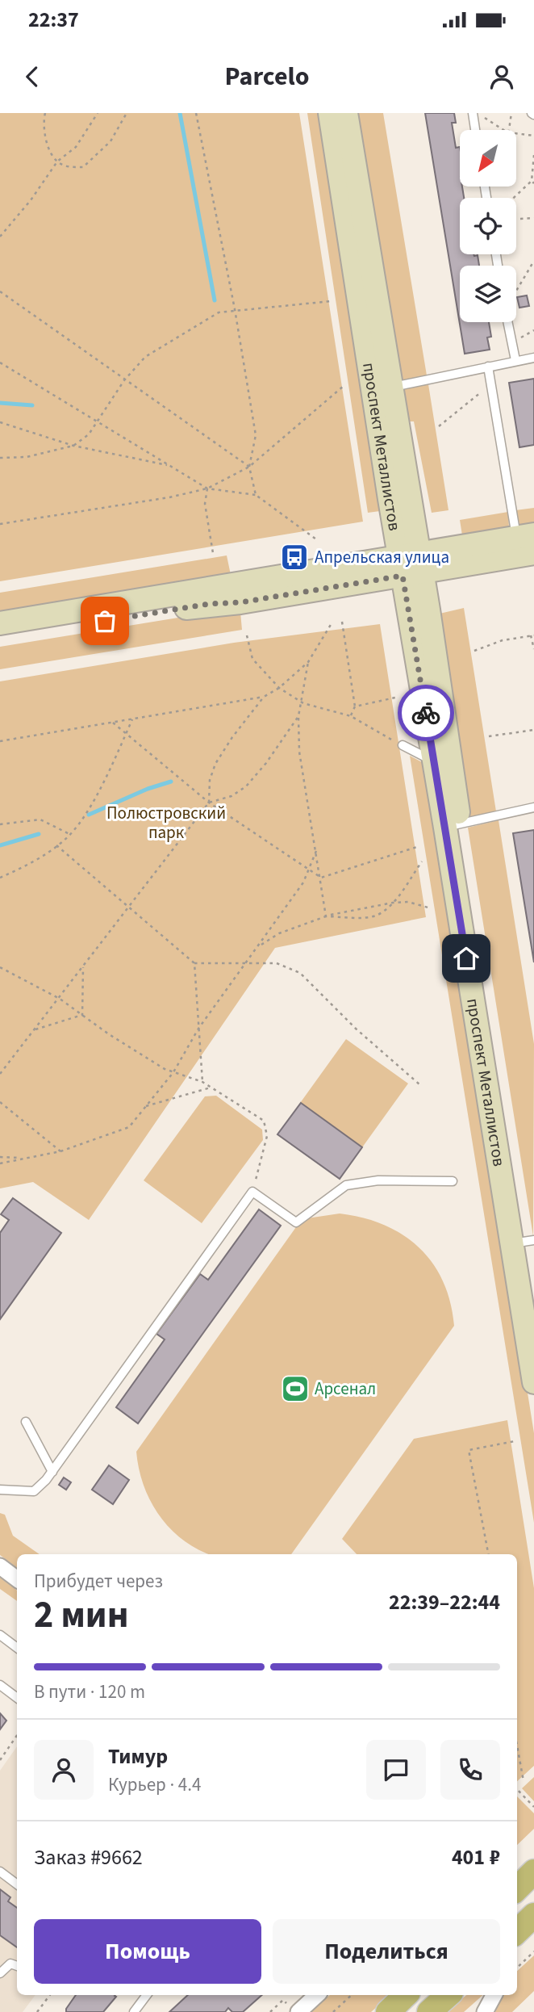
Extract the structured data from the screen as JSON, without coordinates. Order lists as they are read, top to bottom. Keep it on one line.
{"streets":{"street":["проспект Металлистов"]},"parks":["Полюстровский парк"],"places":{"bus stop":["Апрельская улица"],"sports":["Арсенал"]},"north":"bottom left","page":{"status":"22:37","header":"Parcelo","heading":["2 мин","Прибудет через","22:39–22:44"],"panel":["Тимур","Курьер · 4.4","Заказ #9662","401 ₽"],"bar":"В пути · 120 m","buttons":["Помощь","Поделиться"]}}
